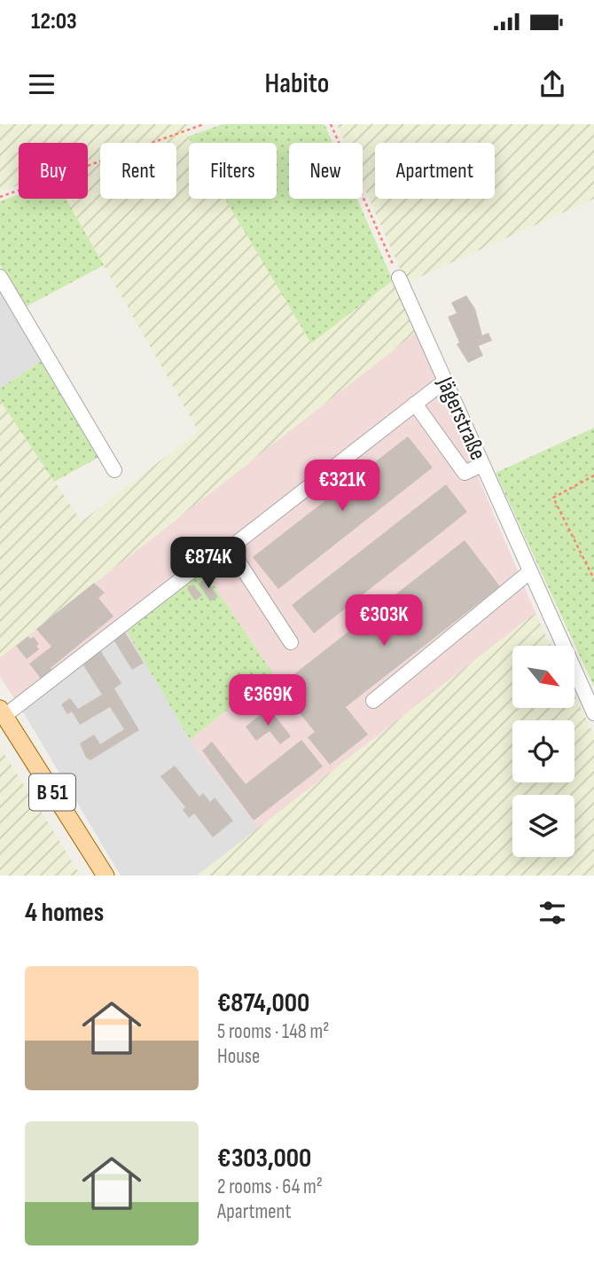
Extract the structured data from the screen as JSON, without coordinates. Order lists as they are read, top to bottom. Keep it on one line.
{"streets":{"main road":["B 51"],"street":["Jägerstraße"]},"north":"bottom right","page":{"status":"12:03","header":"Habito","chip":["Buy","Rent","Filters","New","Apartment"],"price":["€321K","€874K","€303K","€369K"],"heading":"4 homes","list":[{"name":"€874,000","note":"5 rooms · 148 m² · House"},{"name":"€303,000","note":"2 rooms · 64 m² · Apartment"}]}}
